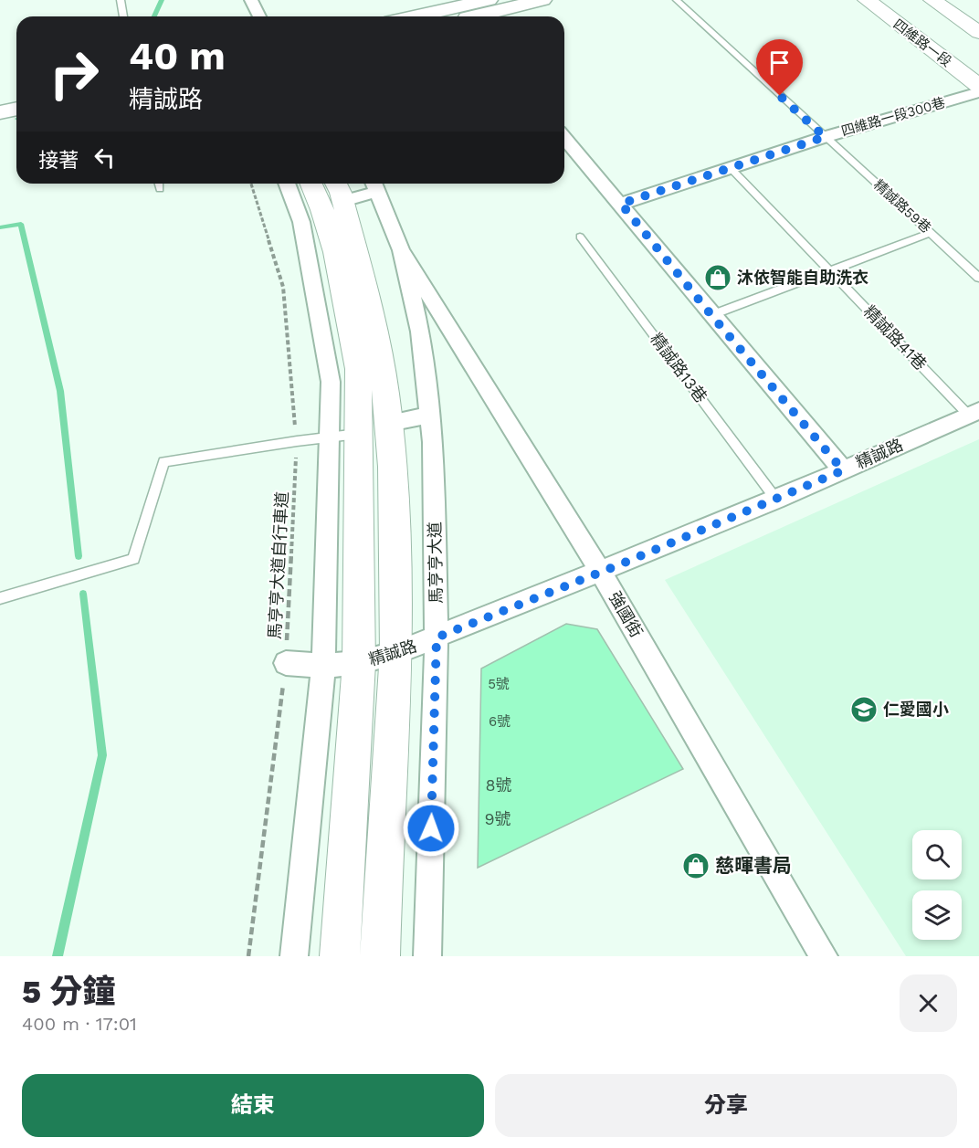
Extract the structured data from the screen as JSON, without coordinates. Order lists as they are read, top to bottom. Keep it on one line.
{"streets":{"street":["四維路一段","四維路一段300巷","精誠路","馬亨亨大道","強國街"],"lane":["精誠路59巷","精誠路41巷","精誠路13巷"],"path":["馬亨亨大道自行車道"]},"crossings":[["四維路一段300巷","精誠路59巷"],["四維路一段300巷","精誠路41巷"],["精誠路41巷","精誠路"],["精誠路13巷","精誠路"],["精誠路","馬亨亨大道"],["精誠路","馬亨亨大道自行車道"],["精誠路","強國街"],["馬亨亨大道","強國街"]],"places":{"shop":["沐依智能自助洗衣","慈暉書局"],"school or university":["仁愛國小"]},"house_numbers":["5號","6號","8號","9號"],"page":{"turn":["40 m","精誠路"],"then":"接著","heading":["5 分鐘","400 m · 17:01"],"buttons":["結束","分享"]}}
